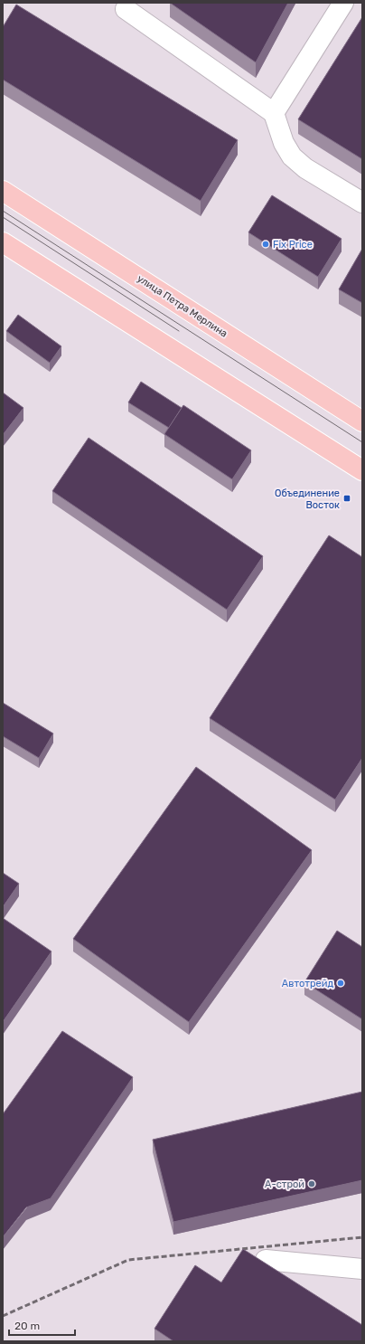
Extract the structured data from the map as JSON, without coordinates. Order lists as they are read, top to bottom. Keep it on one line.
{"streets":{"main road":["улица Петра Мерлина"]},"places":{"other":["Fix Price","Автотрейд","А-строй"],"transit":["Объединение Восток"]},"scale_bar":"20 m"}
